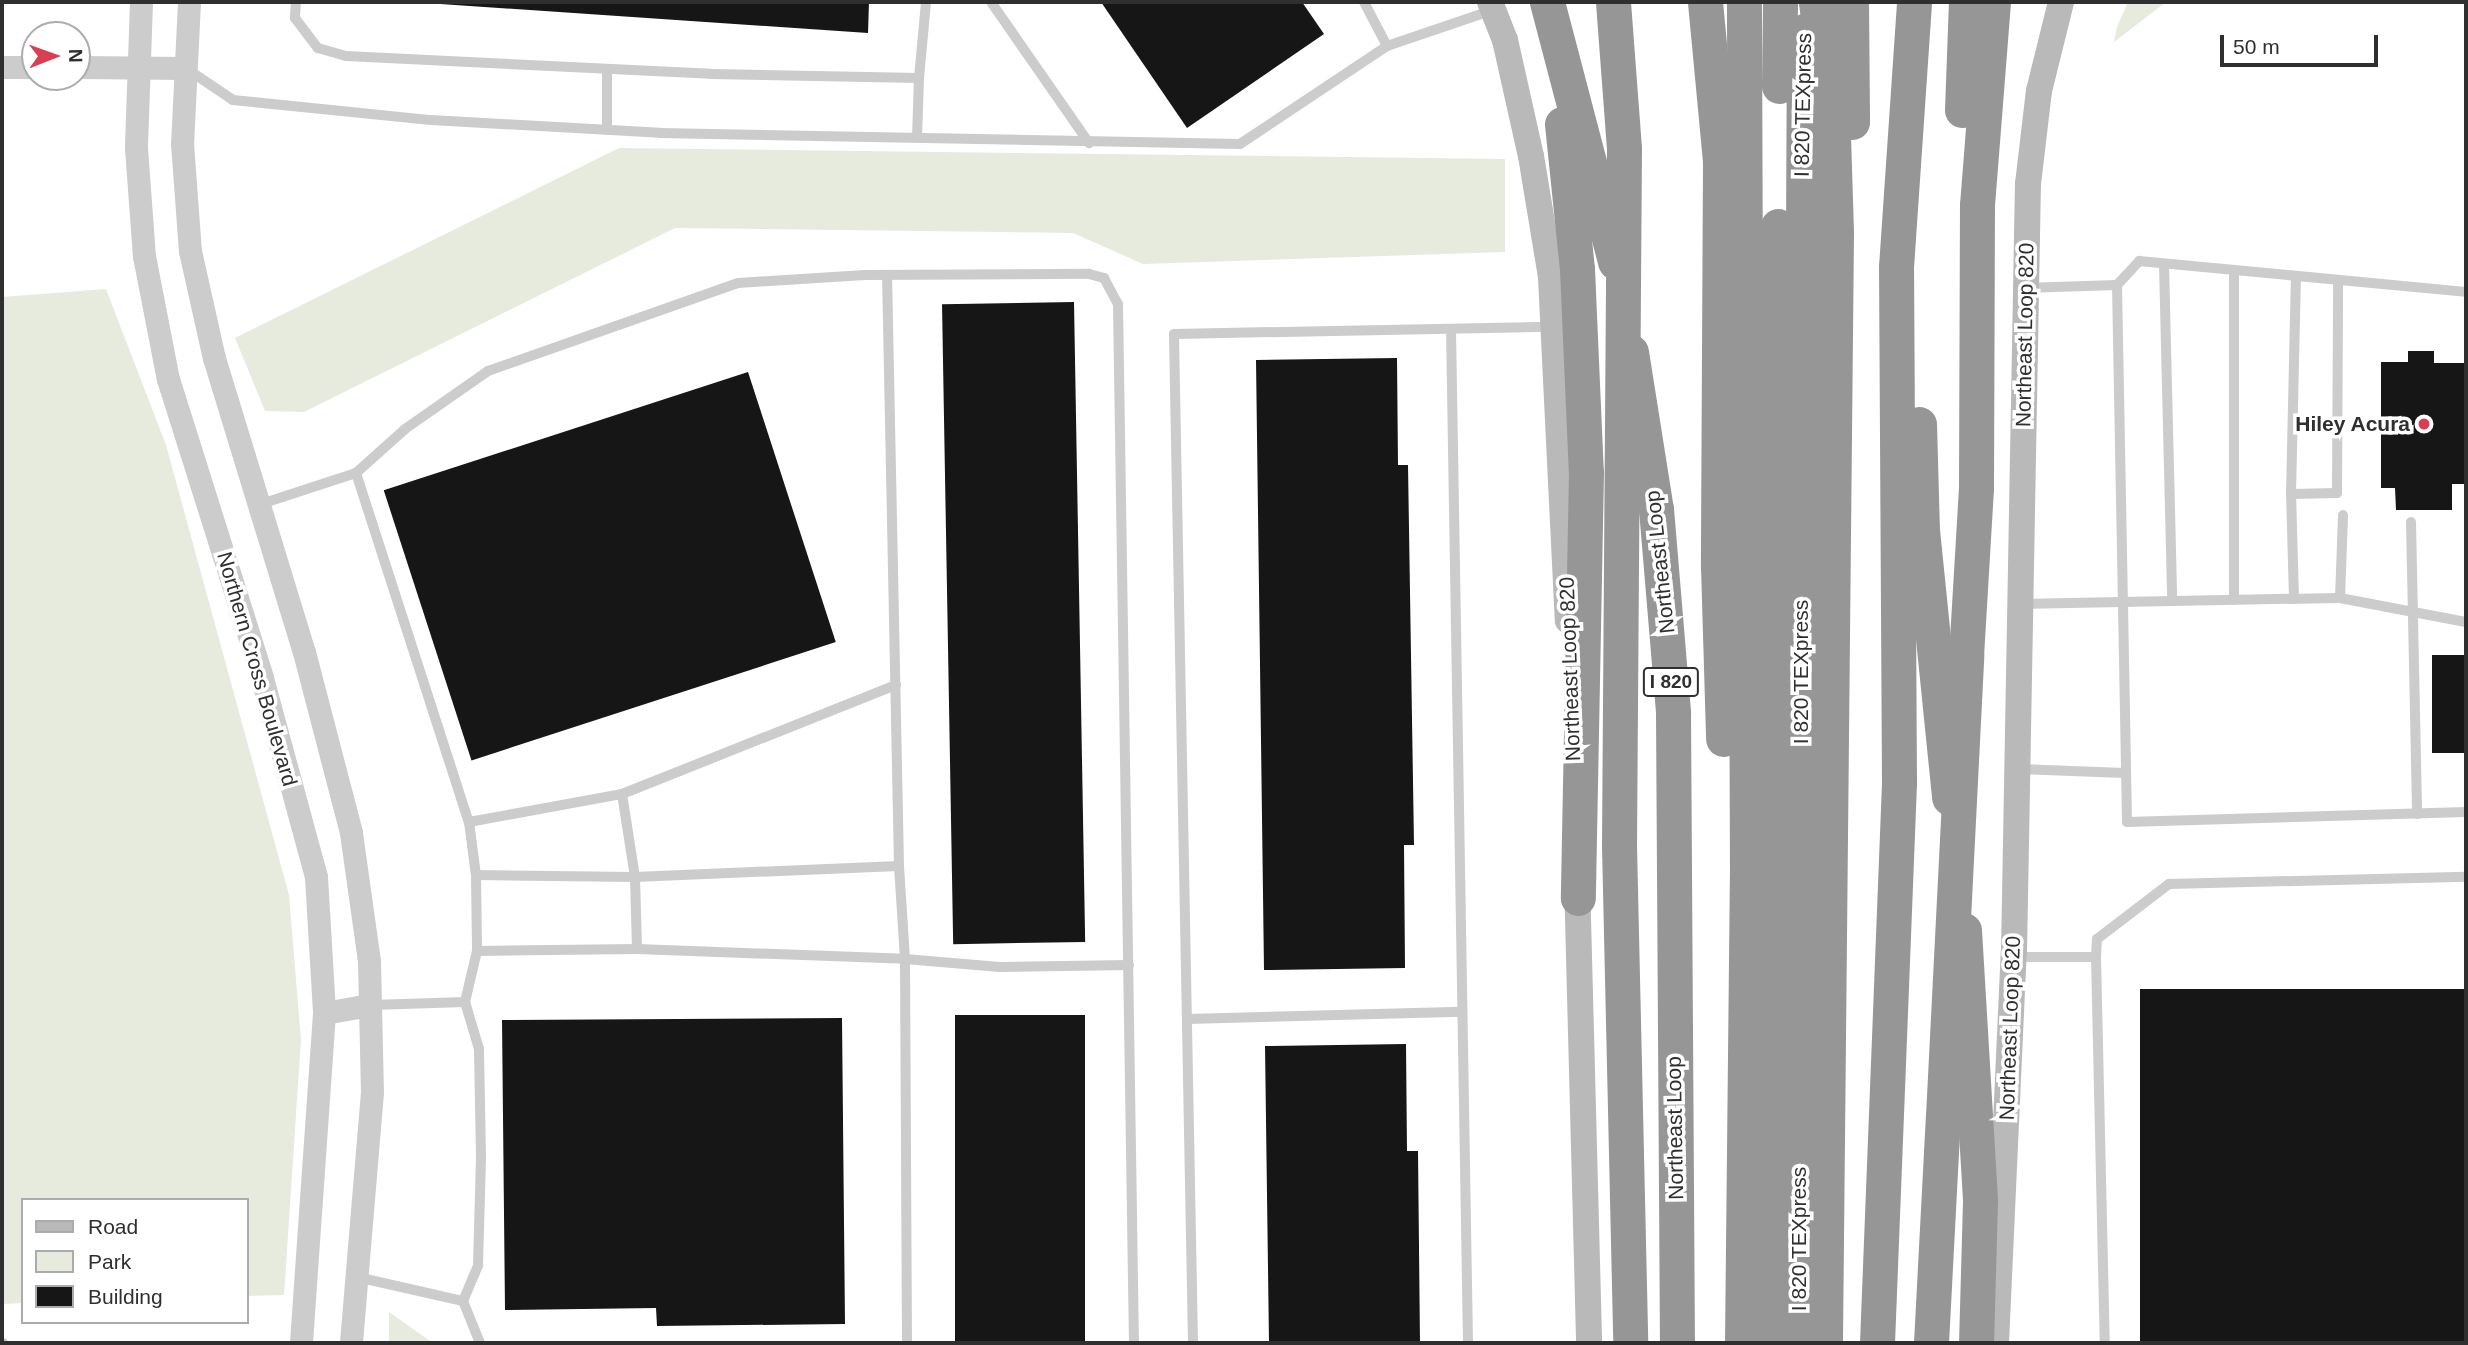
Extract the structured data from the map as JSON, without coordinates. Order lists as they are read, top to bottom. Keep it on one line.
{"streets":{"highway":["I 820 TEXpress","Northeast Loop","I 820"],"main road":["Northeast Loop 820"],"street":["Northern Cross Boulevard"]},"places":["Hiley Acura"],"legend":["Road","Park","Building"],"scale_bar":"50 m","north":"right"}
